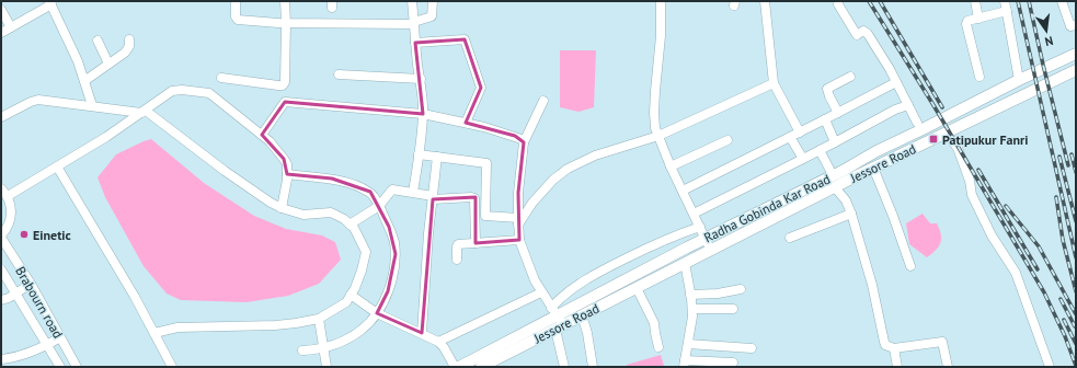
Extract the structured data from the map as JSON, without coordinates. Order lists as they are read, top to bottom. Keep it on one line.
{"streets":{"main road":["Jessore Road","Radha Gobinda Kar Road"],"street":["Brabourn road"]},"crossings":[["Jessore Road","Radha Gobinda Kar Road"]],"places":{"transit":["Patipukur Fanri"],"other":["Einetic"]},"north":"bottom"}
